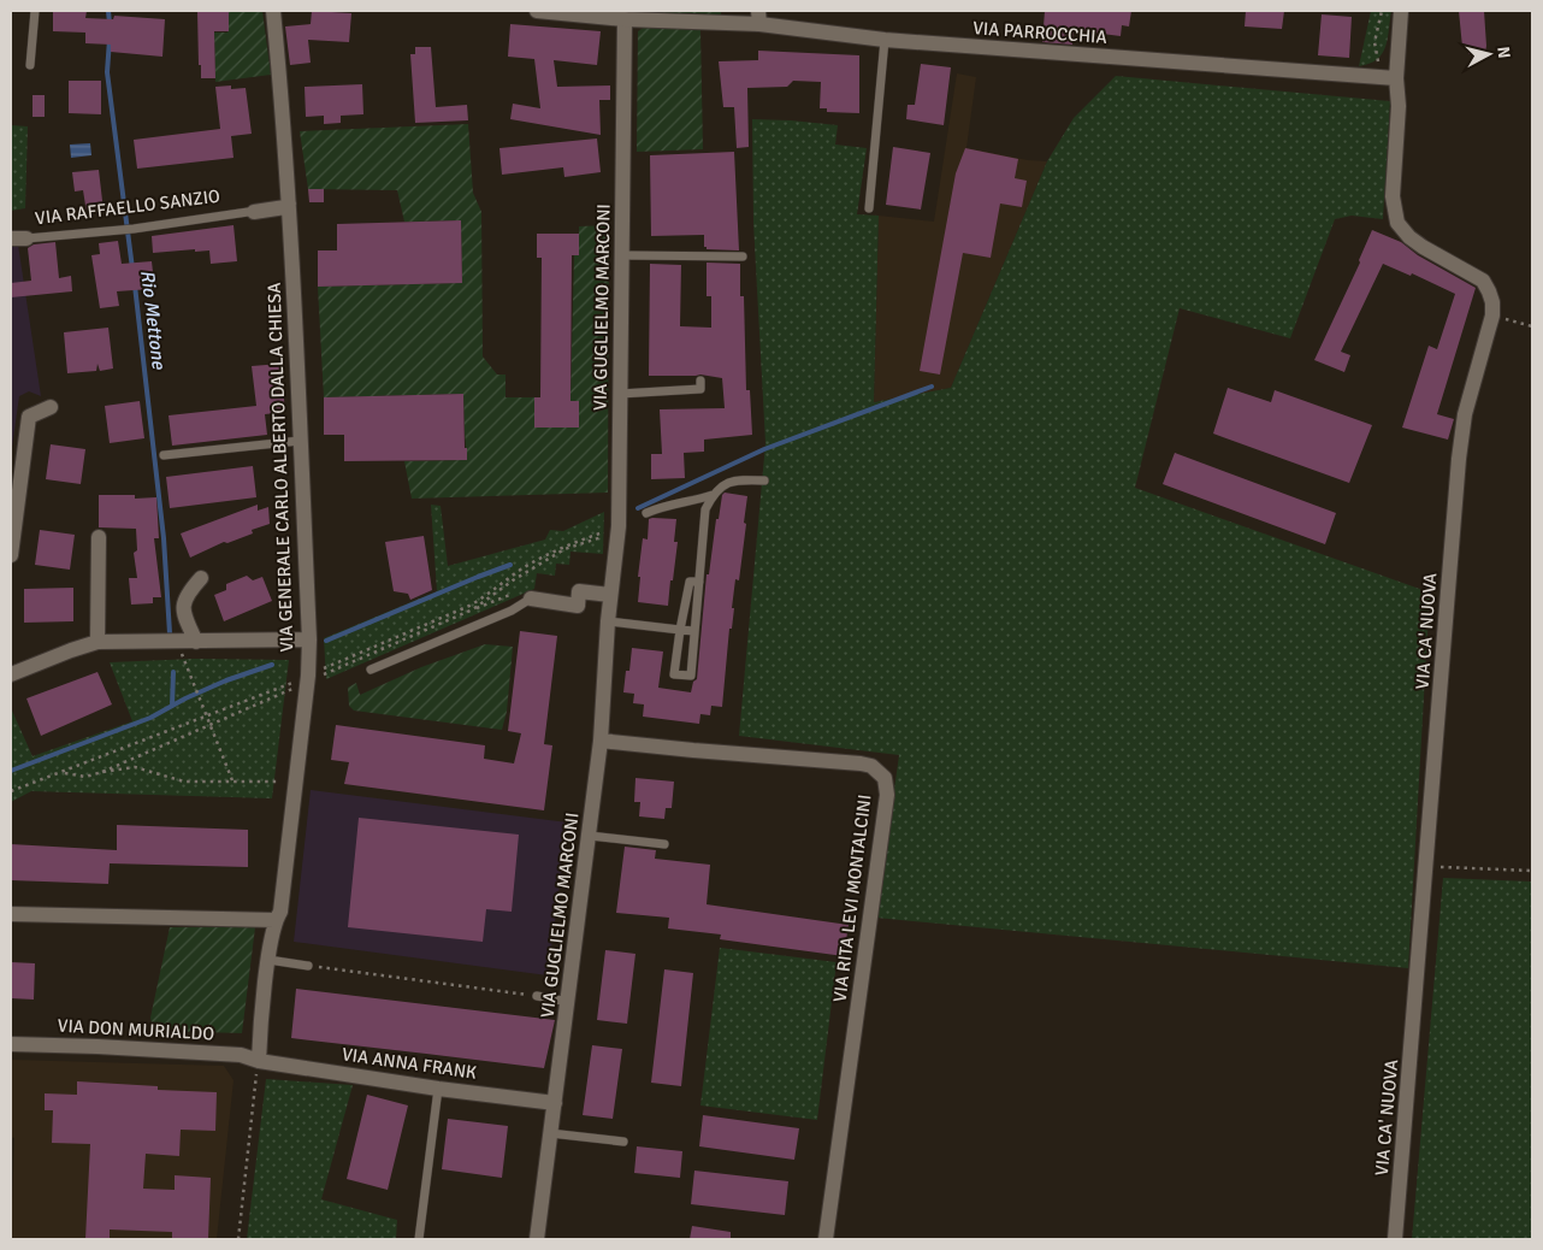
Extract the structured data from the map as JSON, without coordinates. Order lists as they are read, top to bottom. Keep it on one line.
{"streets":{"street":["VIA PARROCCHIA","VIA RAFFAELLO SANZIO","VIA GUGLIELMO MARCONI","VIA GENERALE CARLO ALBERTO DALLA CHIESA","VIA CA' NUOVA","VIA RITA LEVI MONTALCINI","VIA DON MURIALDO","VIA ANNA FRANK"]},"crossings":[["VIA PARROCCHIA","VIA GUGLIELMO MARCONI"],["VIA PARROCCHIA","VIA CA' NUOVA"],["VIA RAFFAELLO SANZIO","VIA GENERALE CARLO ALBERTO DALLA CHIESA"],["VIA GUGLIELMO MARCONI","VIA RITA LEVI MONTALCINI"],["VIA GUGLIELMO MARCONI","VIA ANNA FRANK"],["VIA GENERALE CARLO ALBERTO DALLA CHIESA","VIA DON MURIALDO"],["VIA GENERALE CARLO ALBERTO DALLA CHIESA","VIA ANNA FRANK"],["VIA DON MURIALDO","VIA ANNA FRANK"]],"water":["Rio Mettone"],"north":"right"}
